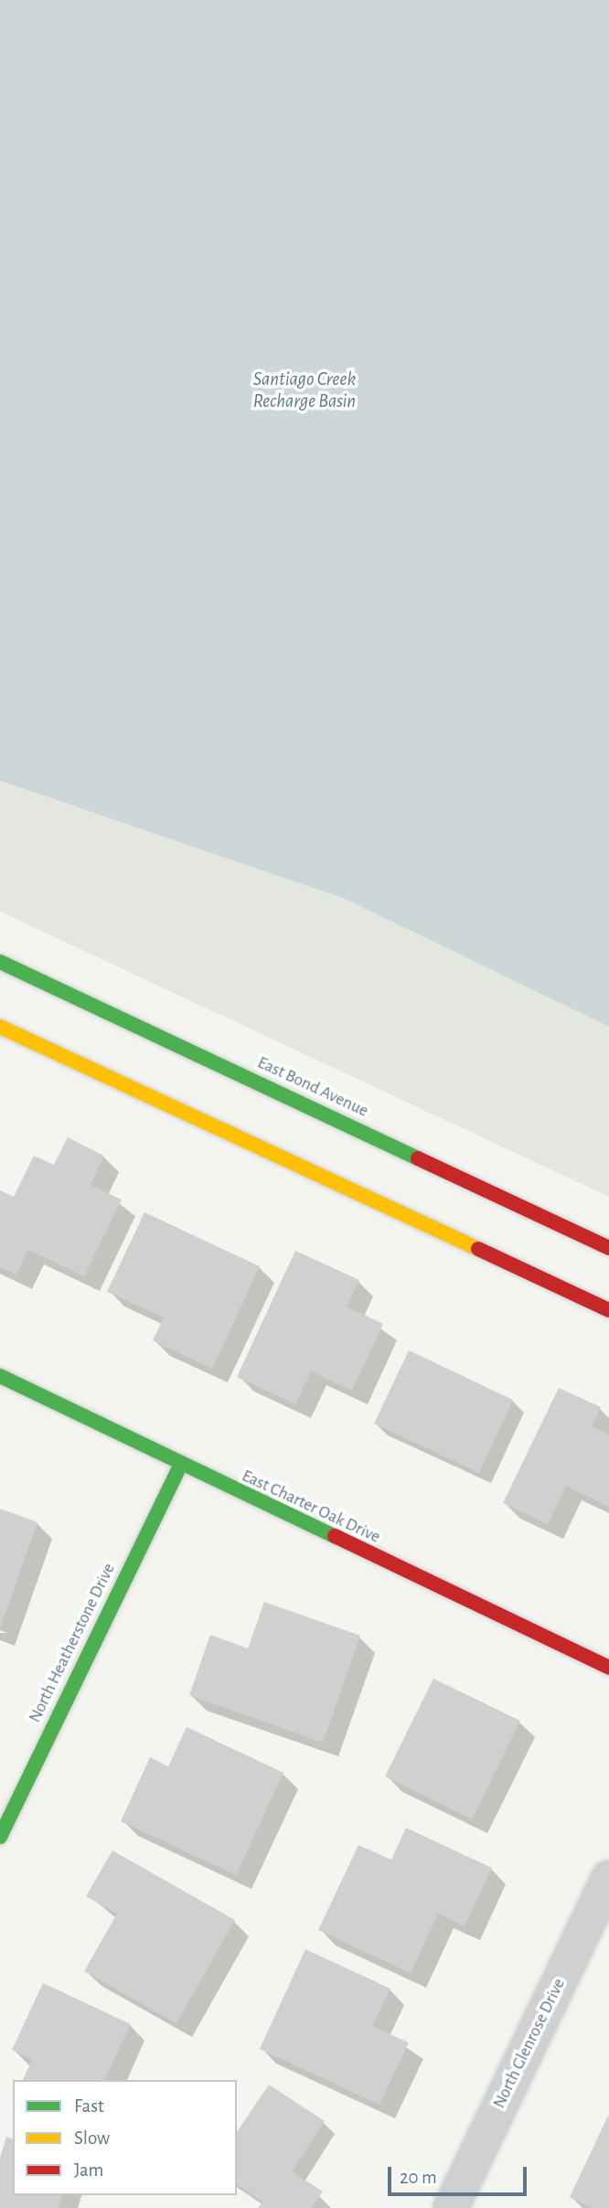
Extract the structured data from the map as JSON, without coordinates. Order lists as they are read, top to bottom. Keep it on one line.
{"streets":{"street":["East Bond Avenue","East Charter Oak Drive","North Heatherstone Drive","North Glenrose Drive"]},"crossings":[["East Charter Oak Drive","North Heatherstone Drive"]],"water":["Santiago Creek Recharge Basin"],"legend":["Fast","Slow","Jam"],"scale_bar":"20 m"}
